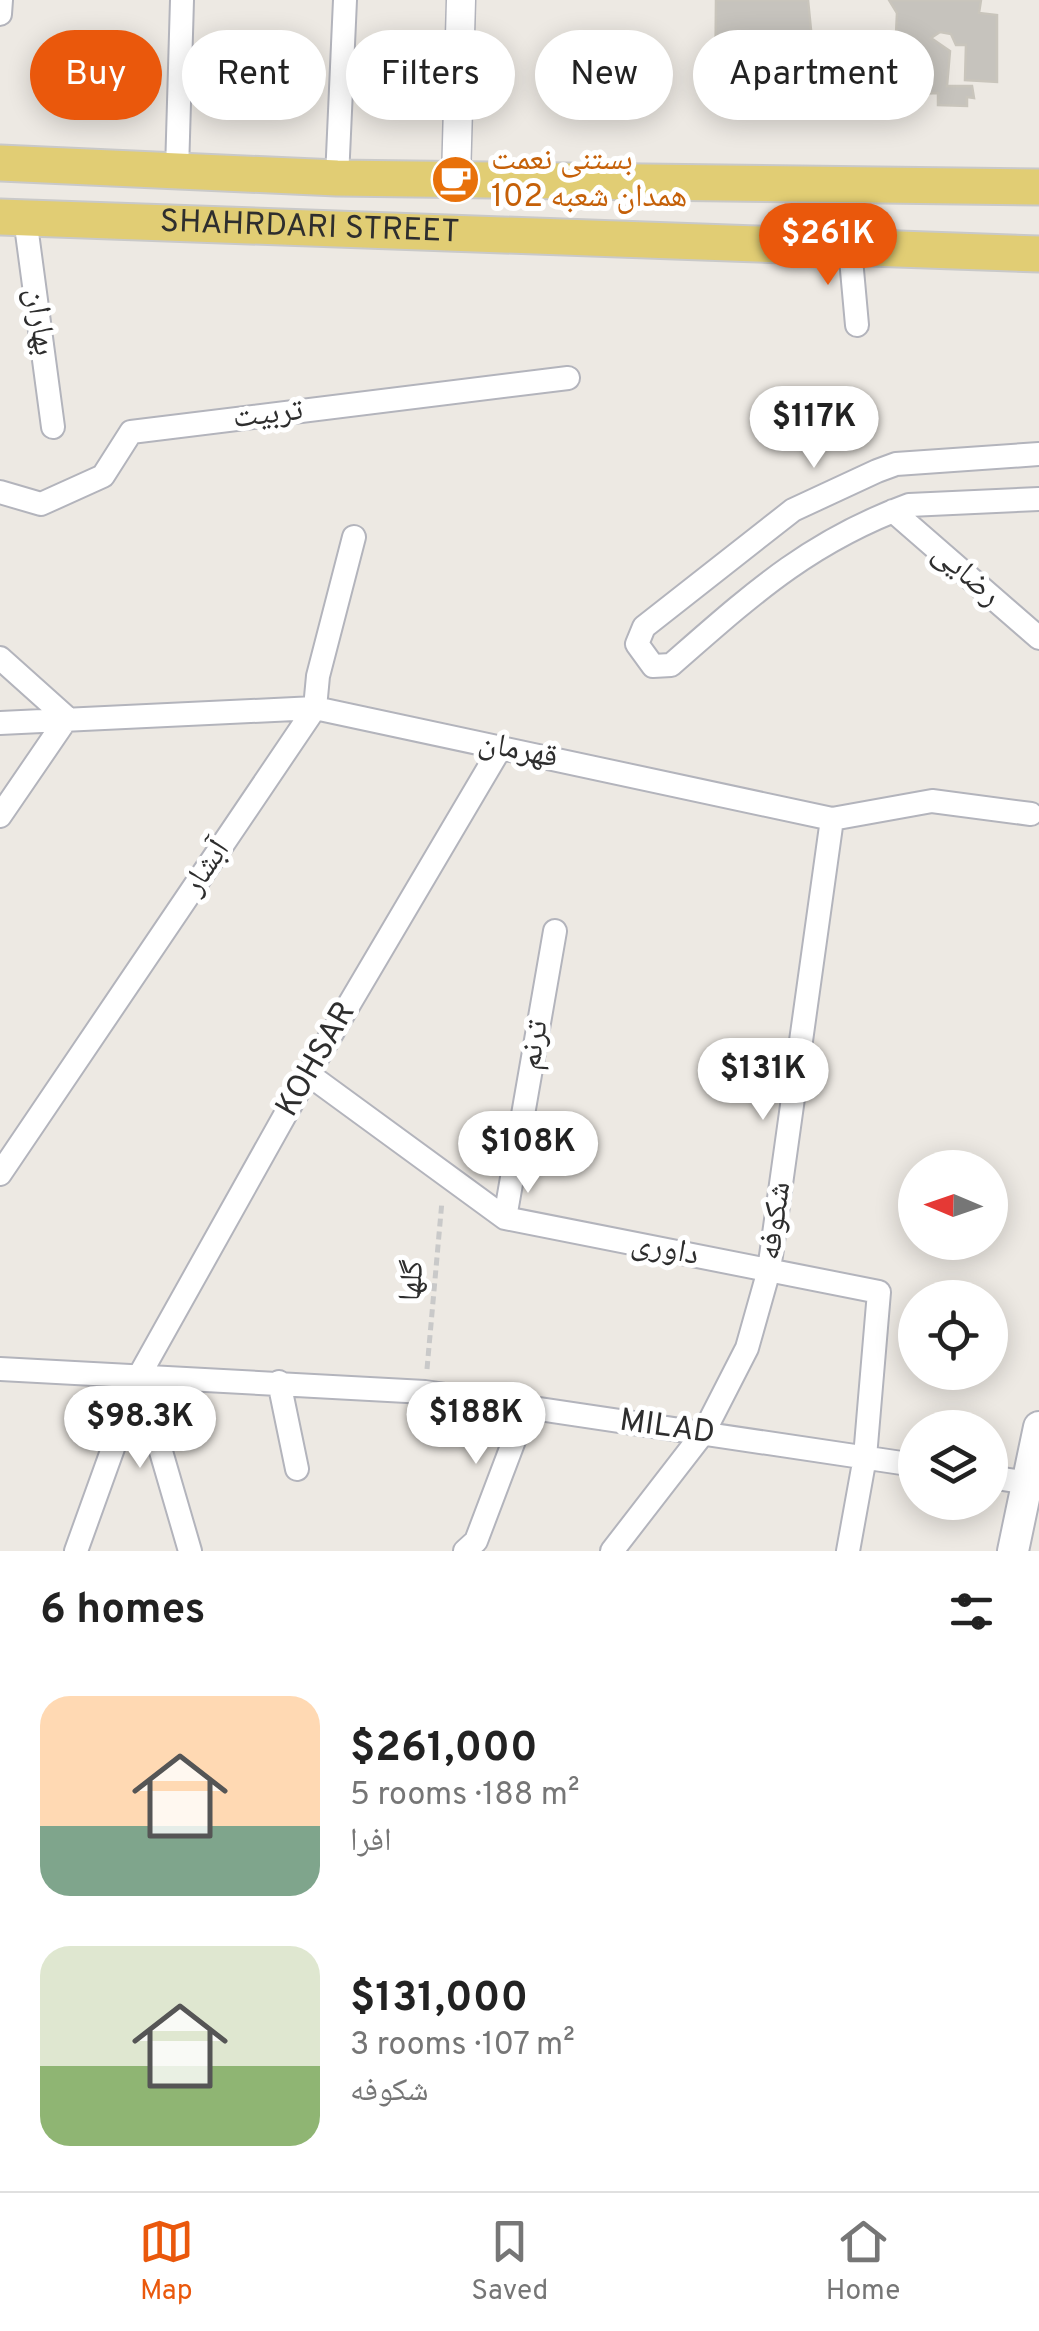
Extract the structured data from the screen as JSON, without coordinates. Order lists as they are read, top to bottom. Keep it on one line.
{"streets":{"main road":["SHAHRDARI STREET"],"street":["بهاران","تربیت","رضایی","قهرمان","آبشار","ترنم","KOHSAR","شکوفه","داوری","MILAD"],"path":["گلها"]},"crossings":[["SHAHRDARI STREET","بهاران"],["قهرمان","آبشار"],["قهرمان","KOHSAR"],["قهرمان","شکوفه"],["ترنم","داوری"],["KOHSAR","داوری"],["KOHSAR","MILAD"],["شکوفه","داوری"],["شکوفه","MILAD"],["داوری","گلها"],["داوری","MILAD"],["گلها","MILAD"]],"places":{"cafe":["بستنی نعمت همدان شعبه 102"]},"north":"left","page":{"chip":["Buy","Rent","Filters","New","Apartment"],"price":["$261K","$117K","$131K","$108K","$188K","$98.3K"],"heading":"6 homes","list":[{"name":"$261,000","note":"5 rooms · 188 m² · افرا"},{"name":"$131,000","note":"3 rooms · 107 m² · شکوفه"}],"tabs":["Map","Saved","Home"]}}
